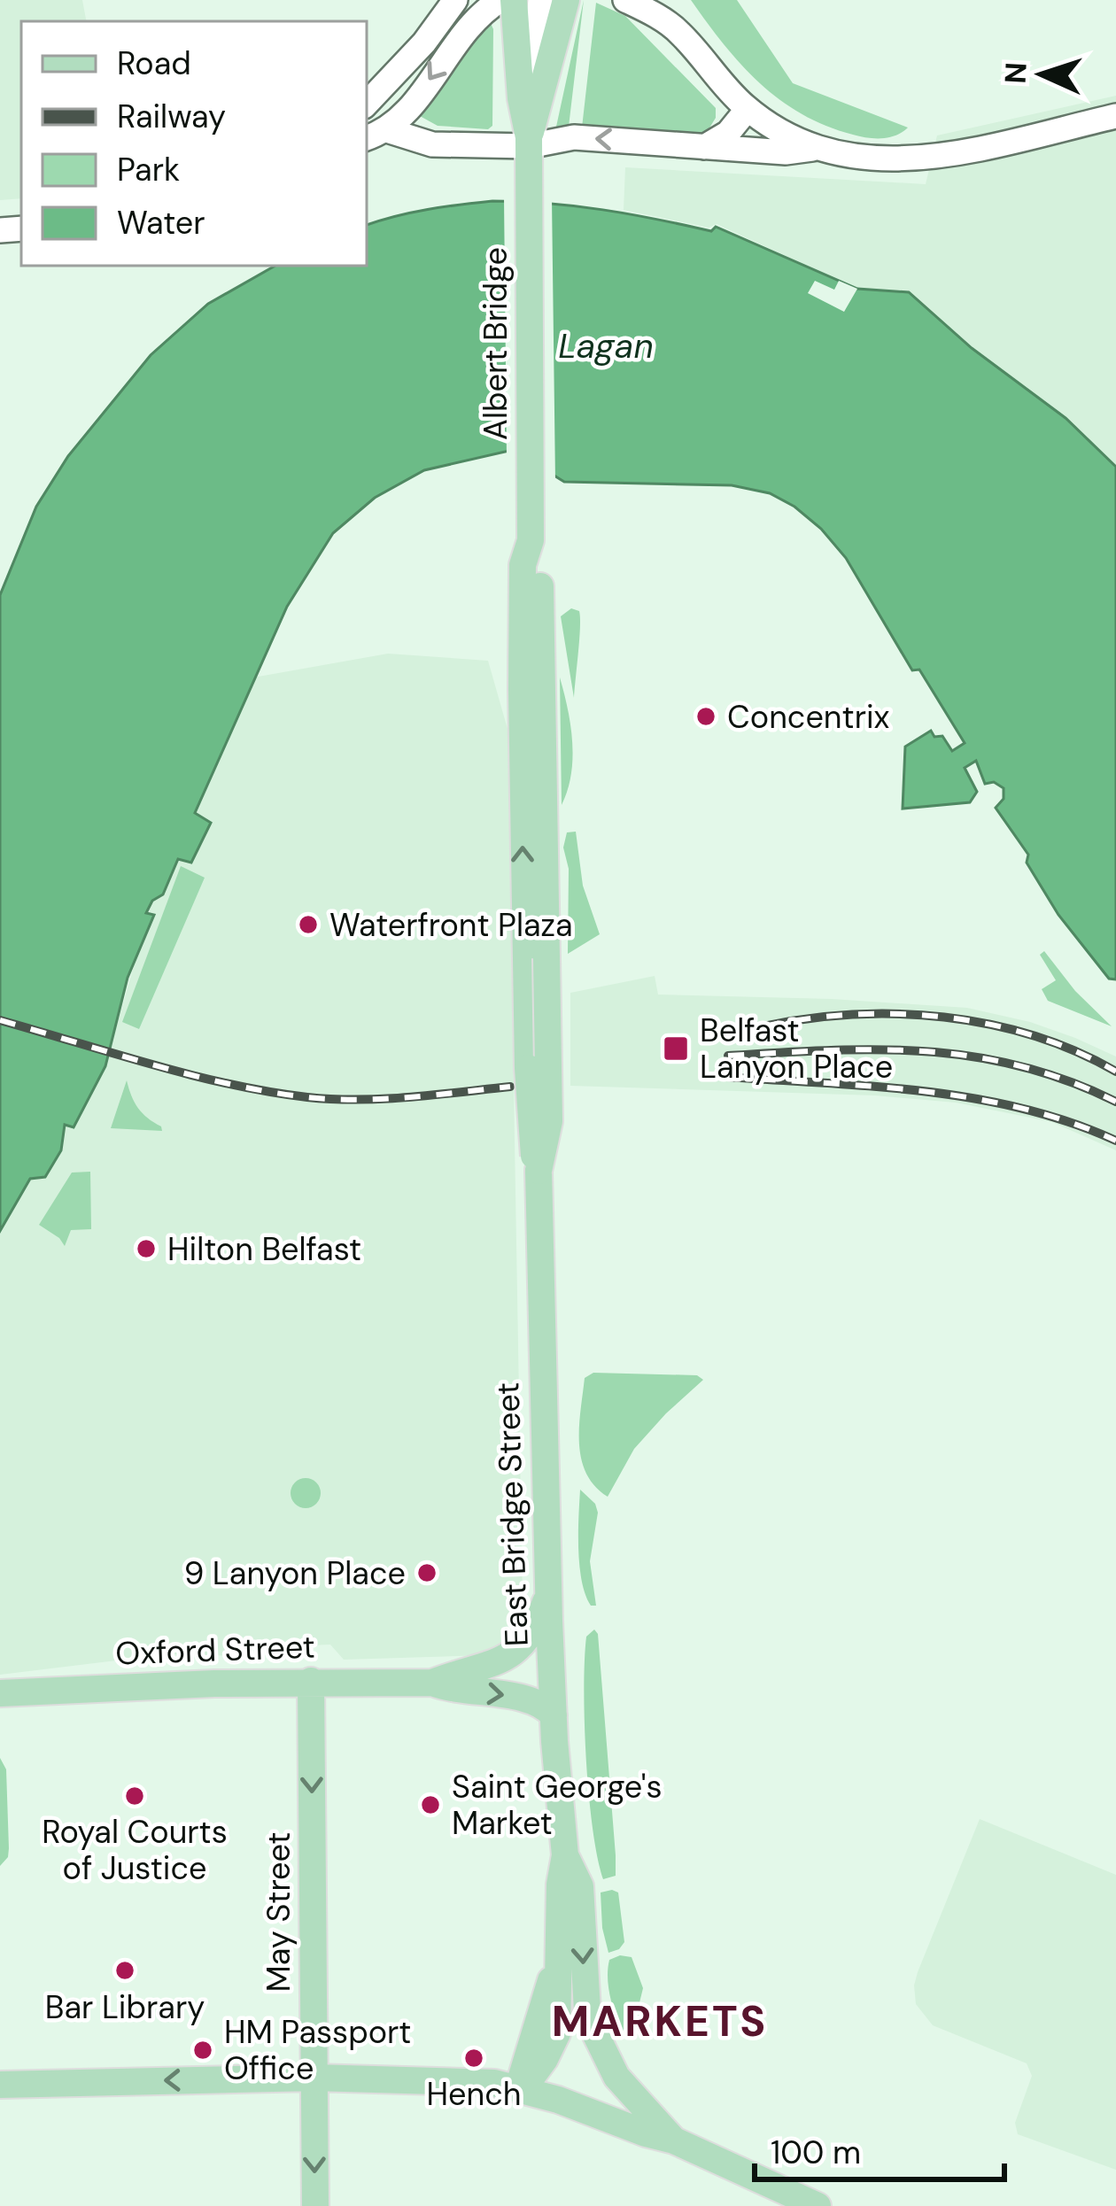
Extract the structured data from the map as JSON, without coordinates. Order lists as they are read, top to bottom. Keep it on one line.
{"streets":{"main road":["Albert Bridge","East Bridge Street","Oxford Street","May Street"]},"crossings":[["Albert Bridge","East Bridge Street"],["East Bridge Street","Oxford Street"],["Oxford Street","May Street"]],"one_way":["May Street"],"districts":["MARKETS"],"water":["Lagan"],"places":{"other":["Concentrix","Waterfront Plaza","Hilton Belfast","9 Lanyon Place","Royal Courts of Justice","Saint George's Market","Bar Library","HM Passport Office","Hench"],"transit":["Belfast Lanyon Place"]},"legend":["Road","Railway","Park","Water"],"scale_bar":"100 m","north":"left"}
